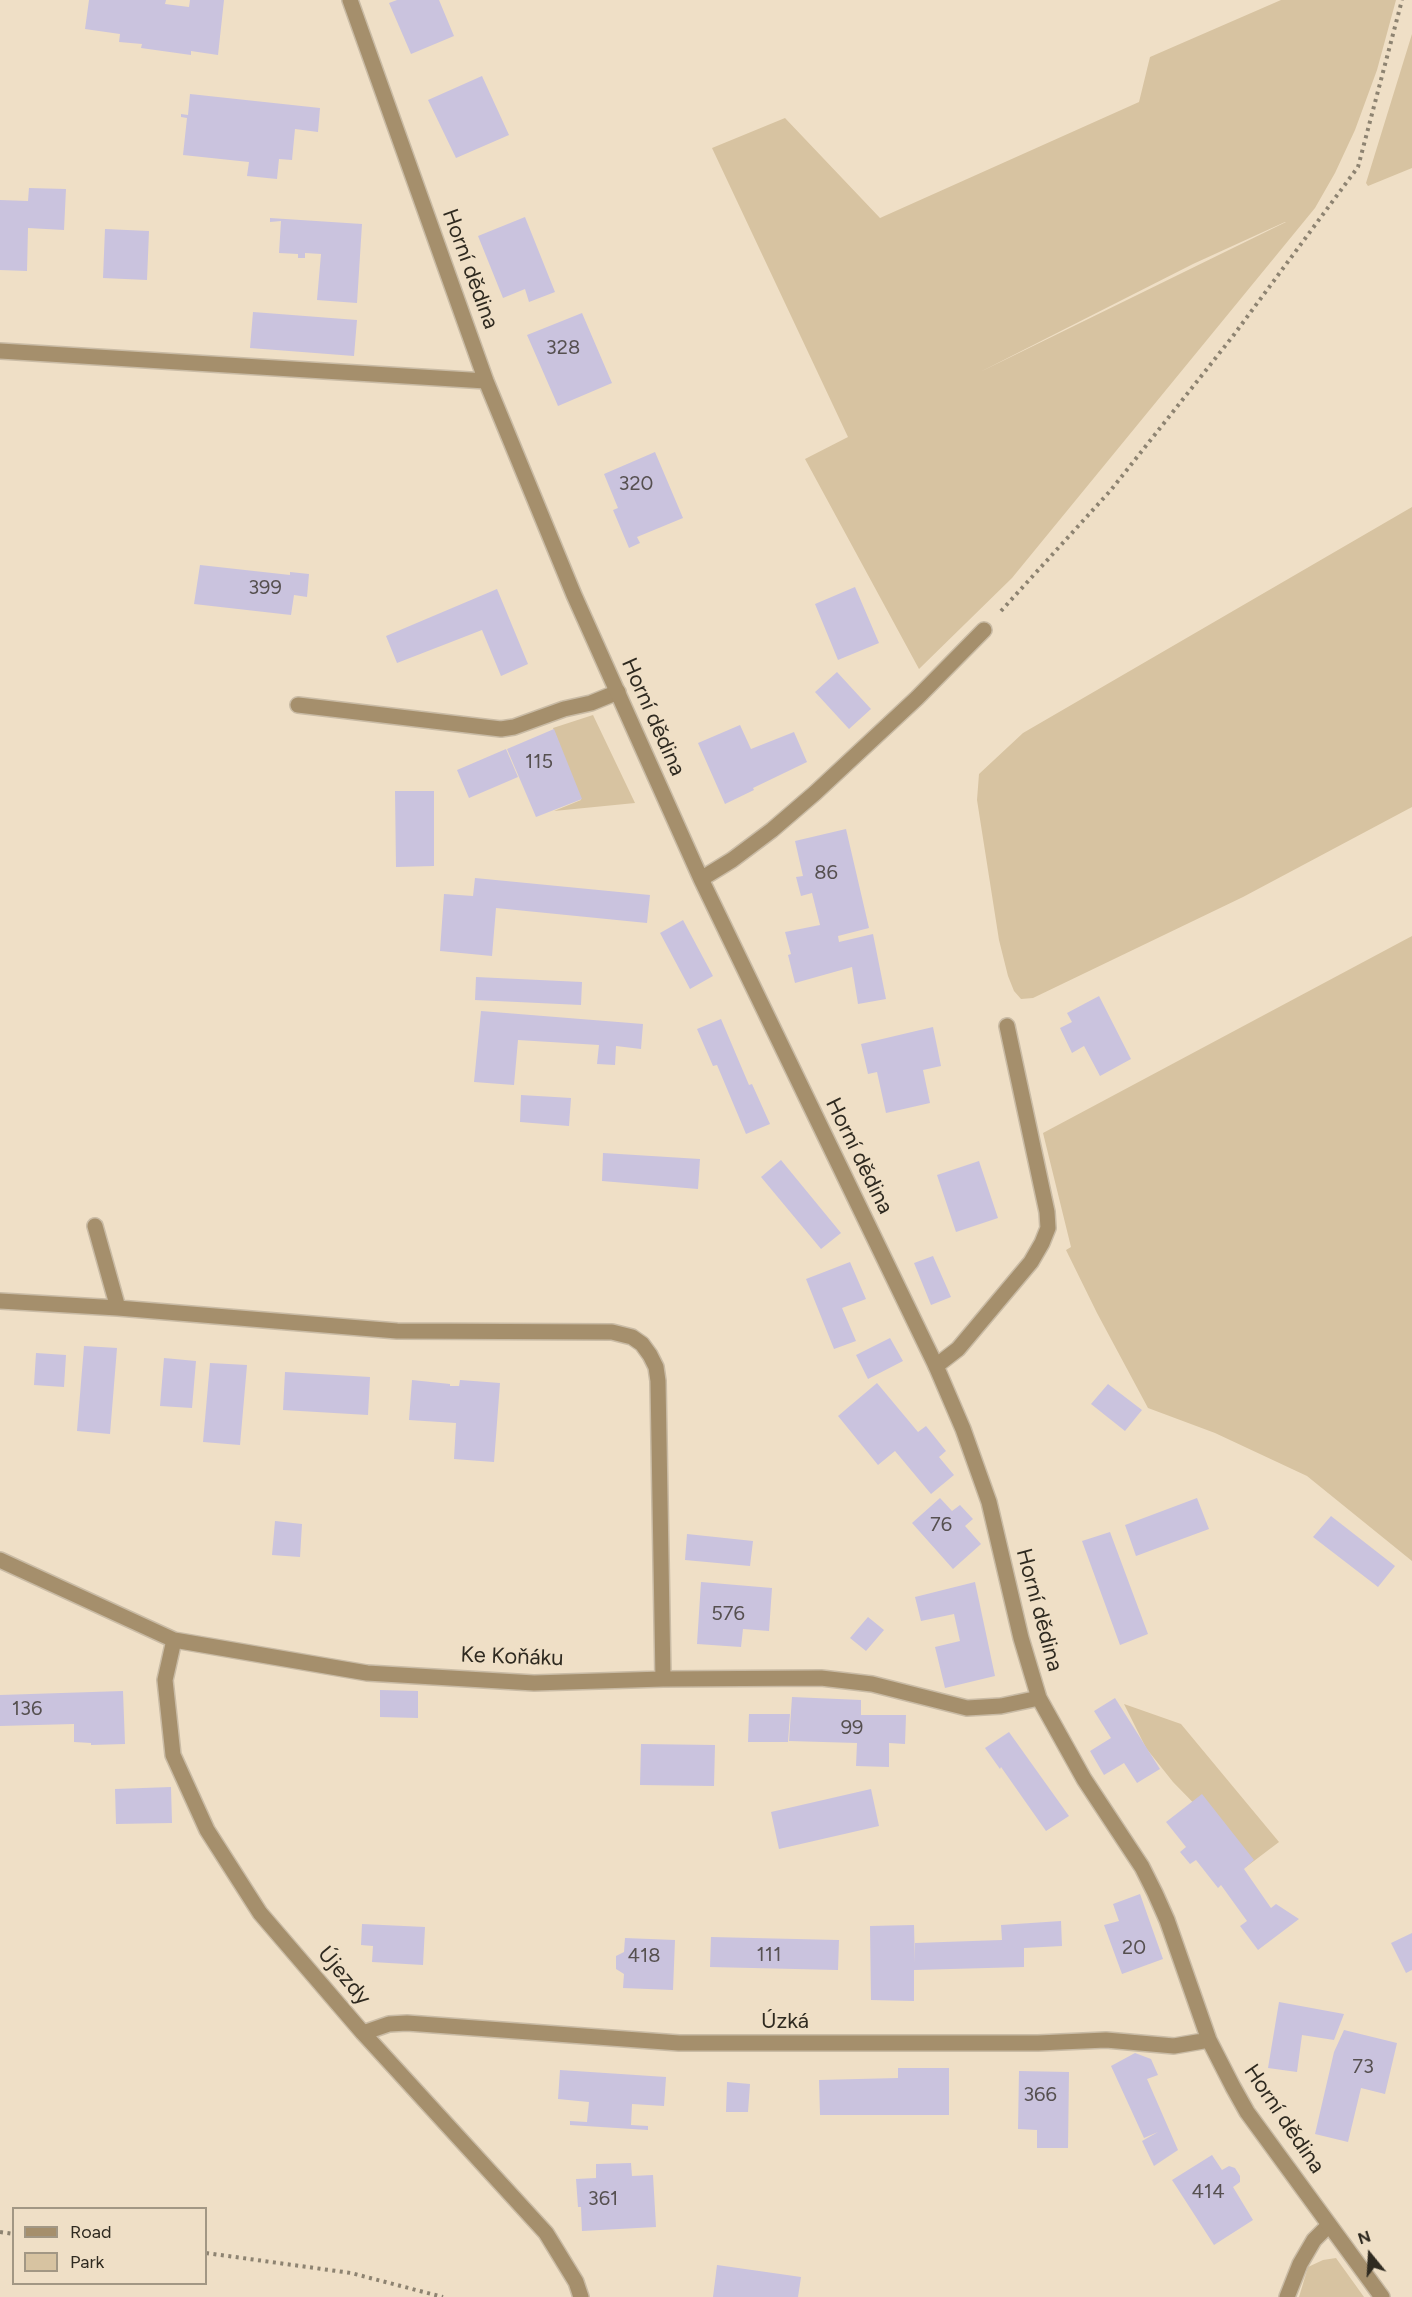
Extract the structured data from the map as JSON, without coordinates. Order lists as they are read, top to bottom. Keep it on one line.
{"streets":{"street":["Horní dědina","Ke Koňáku","Újezdy","Úzká"]},"crossings":[["Horní dědina","Ke Koňáku"],["Horní dědina","Úzká"],["Ke Koňáku","Újezdy"],["Újezdy","Úzká"]],"house_numbers":["328","320","399","115","86","76","576","136","99","20","111","418","73","366","414","361"],"legend":["Road","Park"],"north":"top"}
